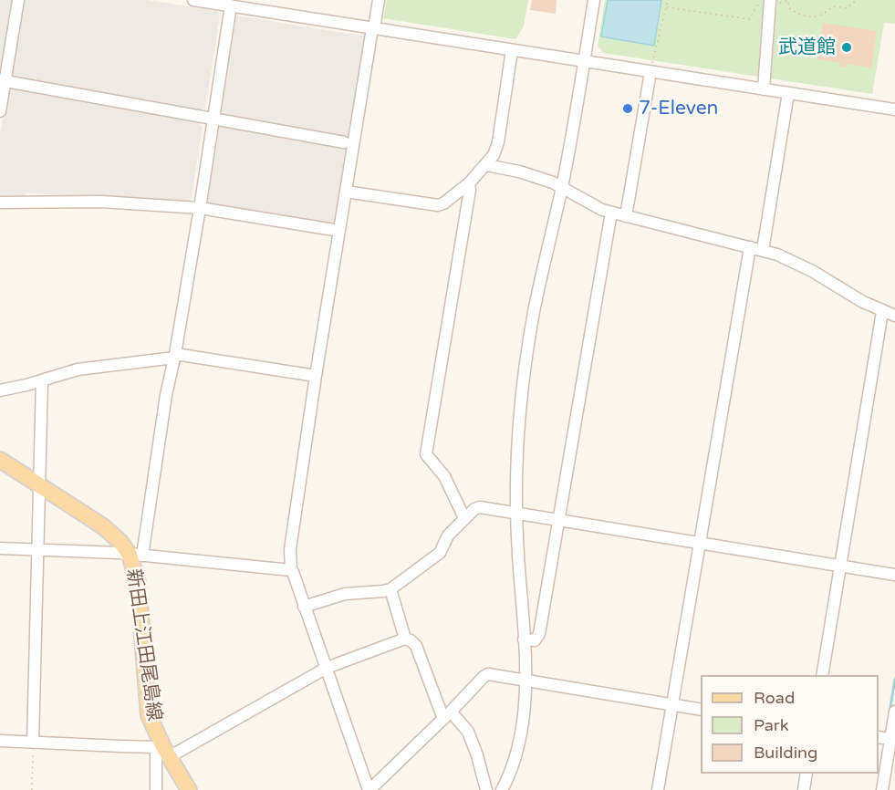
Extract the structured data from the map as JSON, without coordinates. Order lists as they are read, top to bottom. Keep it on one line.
{"streets":{"main road":["新田上江田尾島線"]},"places":["武道館","7-Eleven"],"legend":["Road","Park","Building"]}
